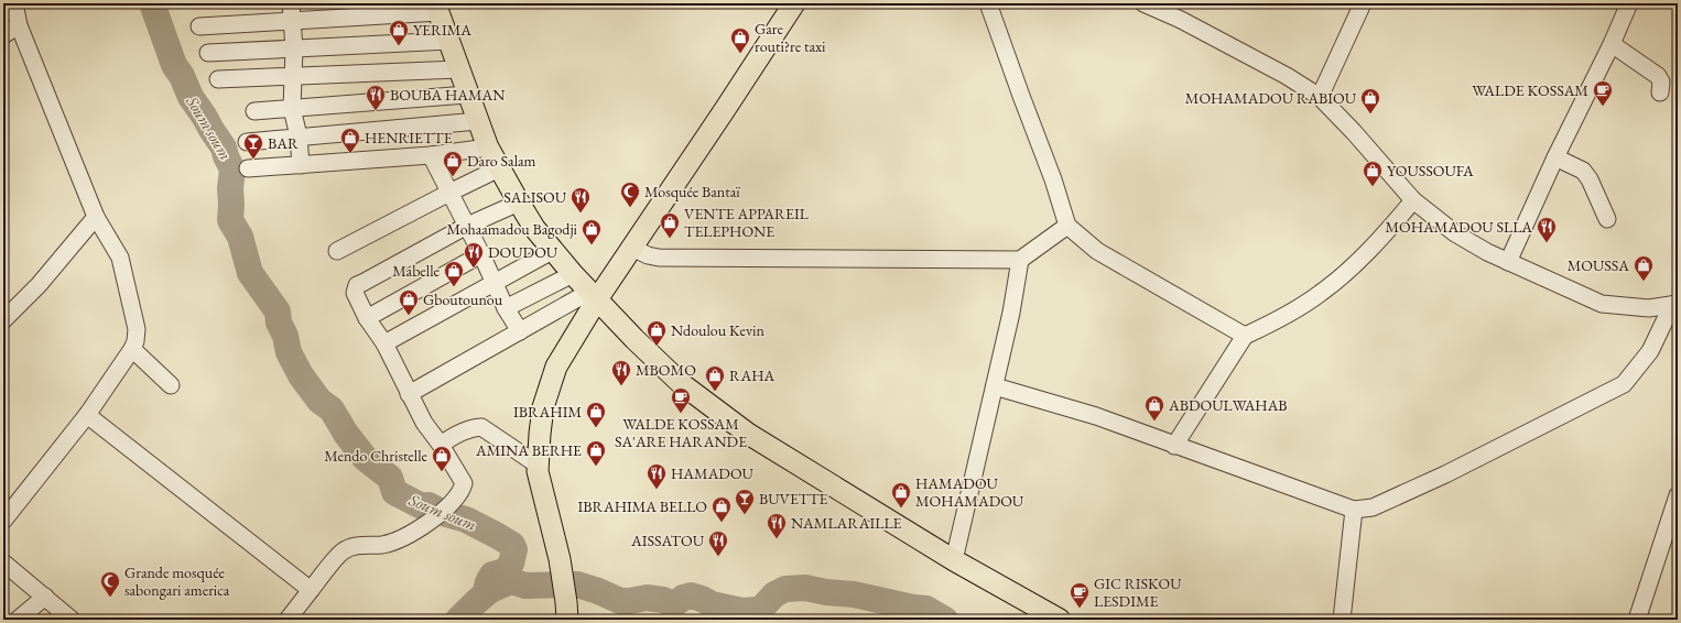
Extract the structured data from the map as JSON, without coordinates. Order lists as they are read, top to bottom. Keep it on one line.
{"water":["Soum soum"],"places":{"shop":["YERIMA","Gare routi?re taxi","MOHAMADOU RABIOU","HENRIETTE","Daro Salam","YOUSSOUFA","VENTE APPAREIL TELEPHONE","Mohaamadou Bagodji","MOUSSA","Mabelle","Gboutounou","Ndoulou Kevin","RAHA","ABDOULWAHAB","IBRAHIM","AMINA BERHE","Mendo Christelle","HAMADOU MOHAMADOU","IBRAHIMA BELLO"],"cafe":["WALDE KOSSAM","WALDE KOSSAM SA'ARE HARANDE","GIC RISKOU LESDIME"],"restaurant":["BOUBA HAMAN","SALISOU","MOHAMADOU SLLA","DOUDOU","MBOMO","HAMADOU","NAMLARAILLE","AISSATOU"],"bar":["BAR","BUVETTE"],"mosque":["Mosquée Bantaï","Grande mosquée sabongari america"]}}
